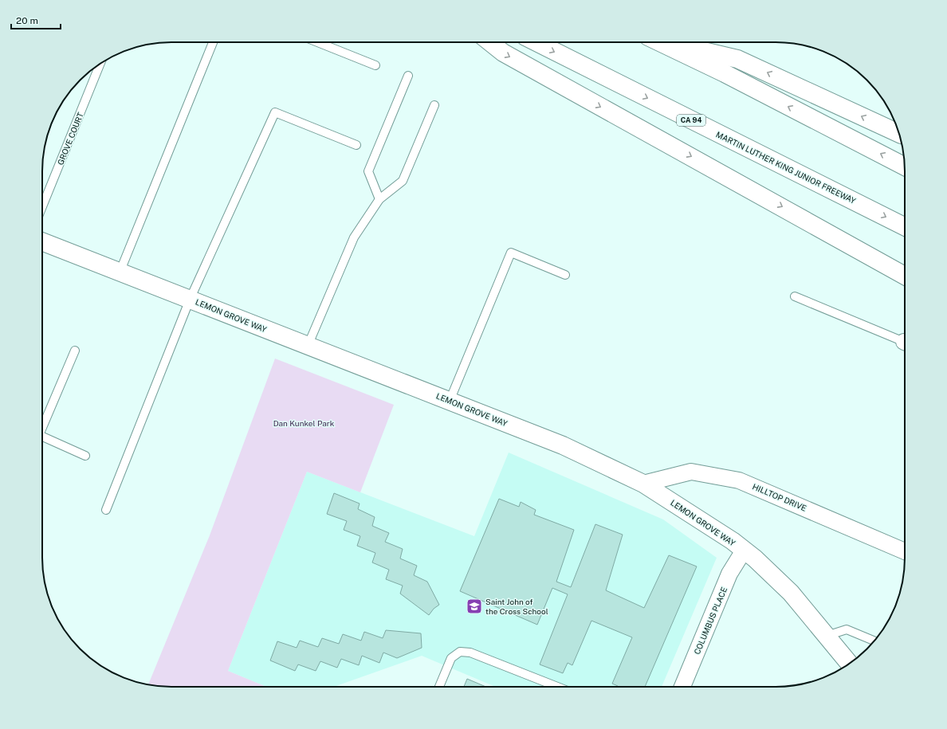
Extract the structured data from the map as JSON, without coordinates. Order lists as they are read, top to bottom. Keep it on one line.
{"streets":{"main road":["CA 94","MARTIN LUTHER KING JUNIOR FREEWAY","LEMON GROVE WAY"],"street":["HILLTOP DRIVE","COLUMBUS PLACE"],"lane":["GROVE COURT"]},"crossings":[["LEMON GROVE WAY","HILLTOP DRIVE"],["LEMON GROVE WAY","COLUMBUS PLACE"]],"parks":["Dan Kunkel Park"],"places":{"school or university":["Saint John of the Cross School"]},"scale_bar":"20 m"}
